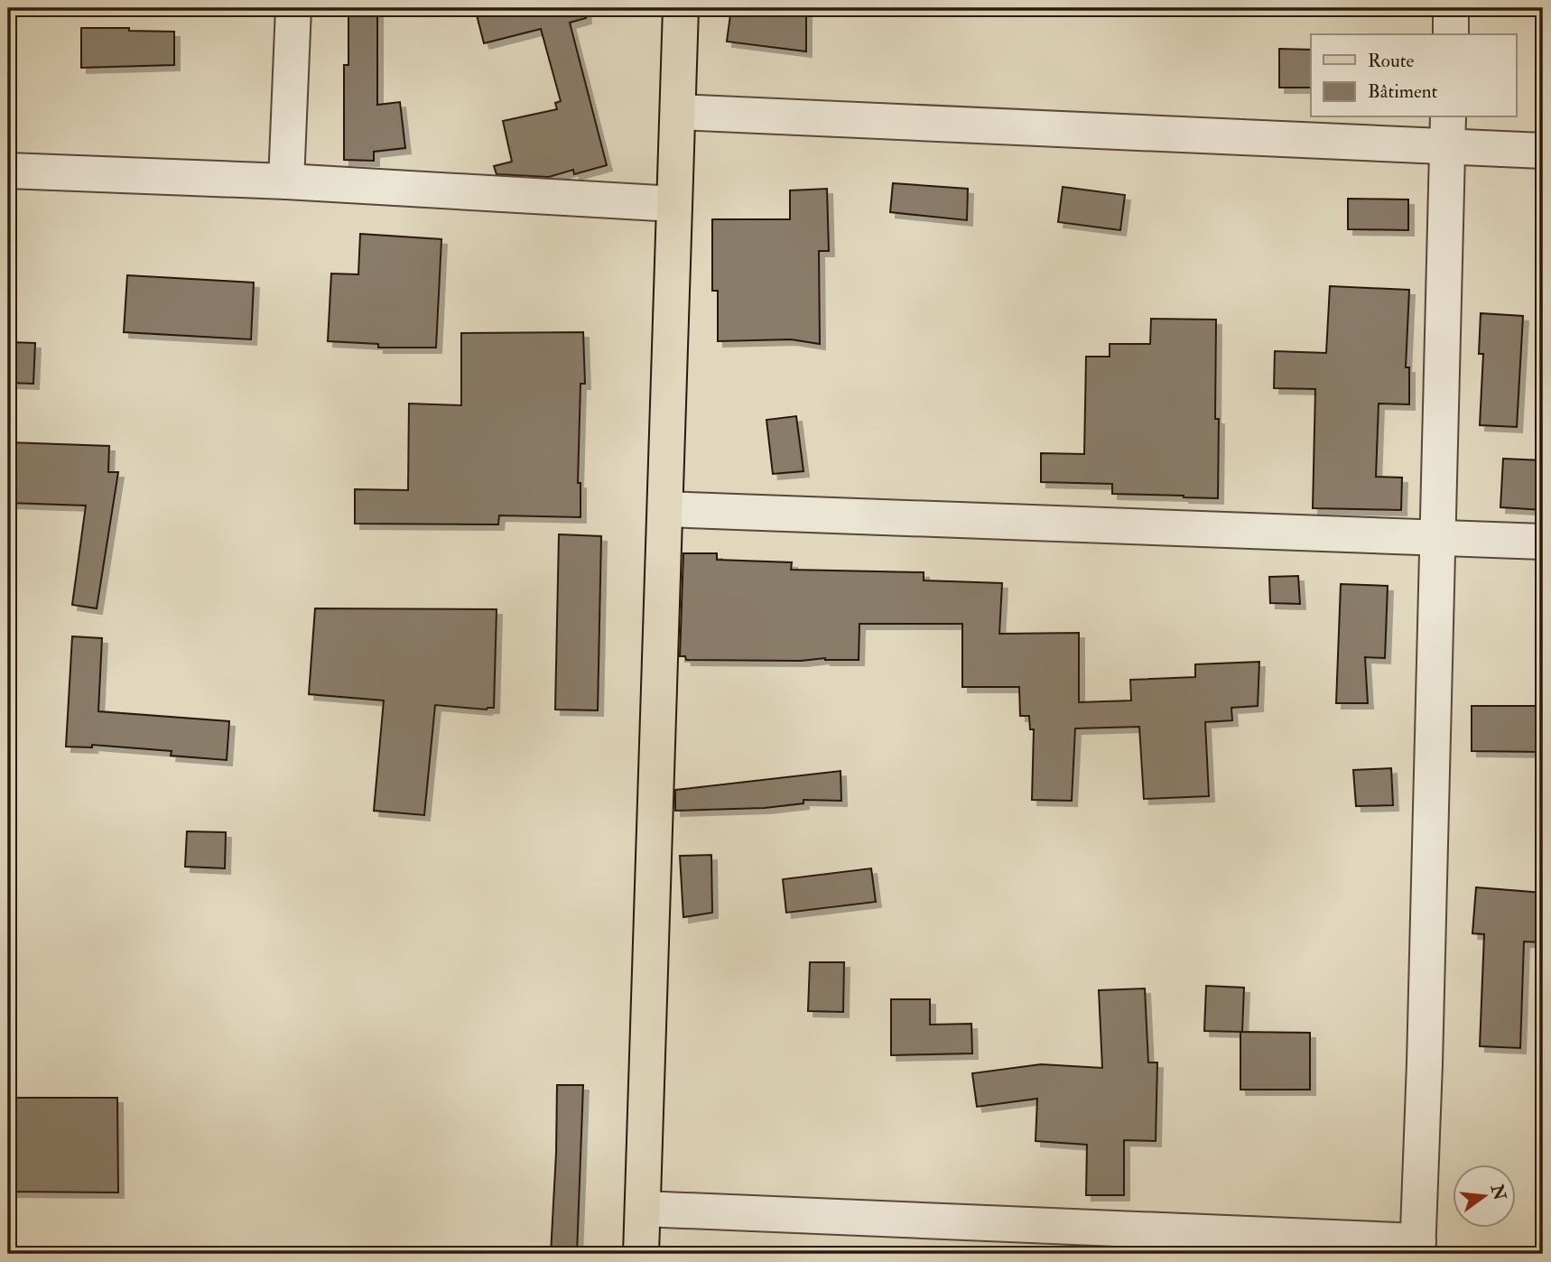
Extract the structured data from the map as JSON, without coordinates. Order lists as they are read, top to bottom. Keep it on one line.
{"legend":["Route","Bâtiment"],"north":"right"}
